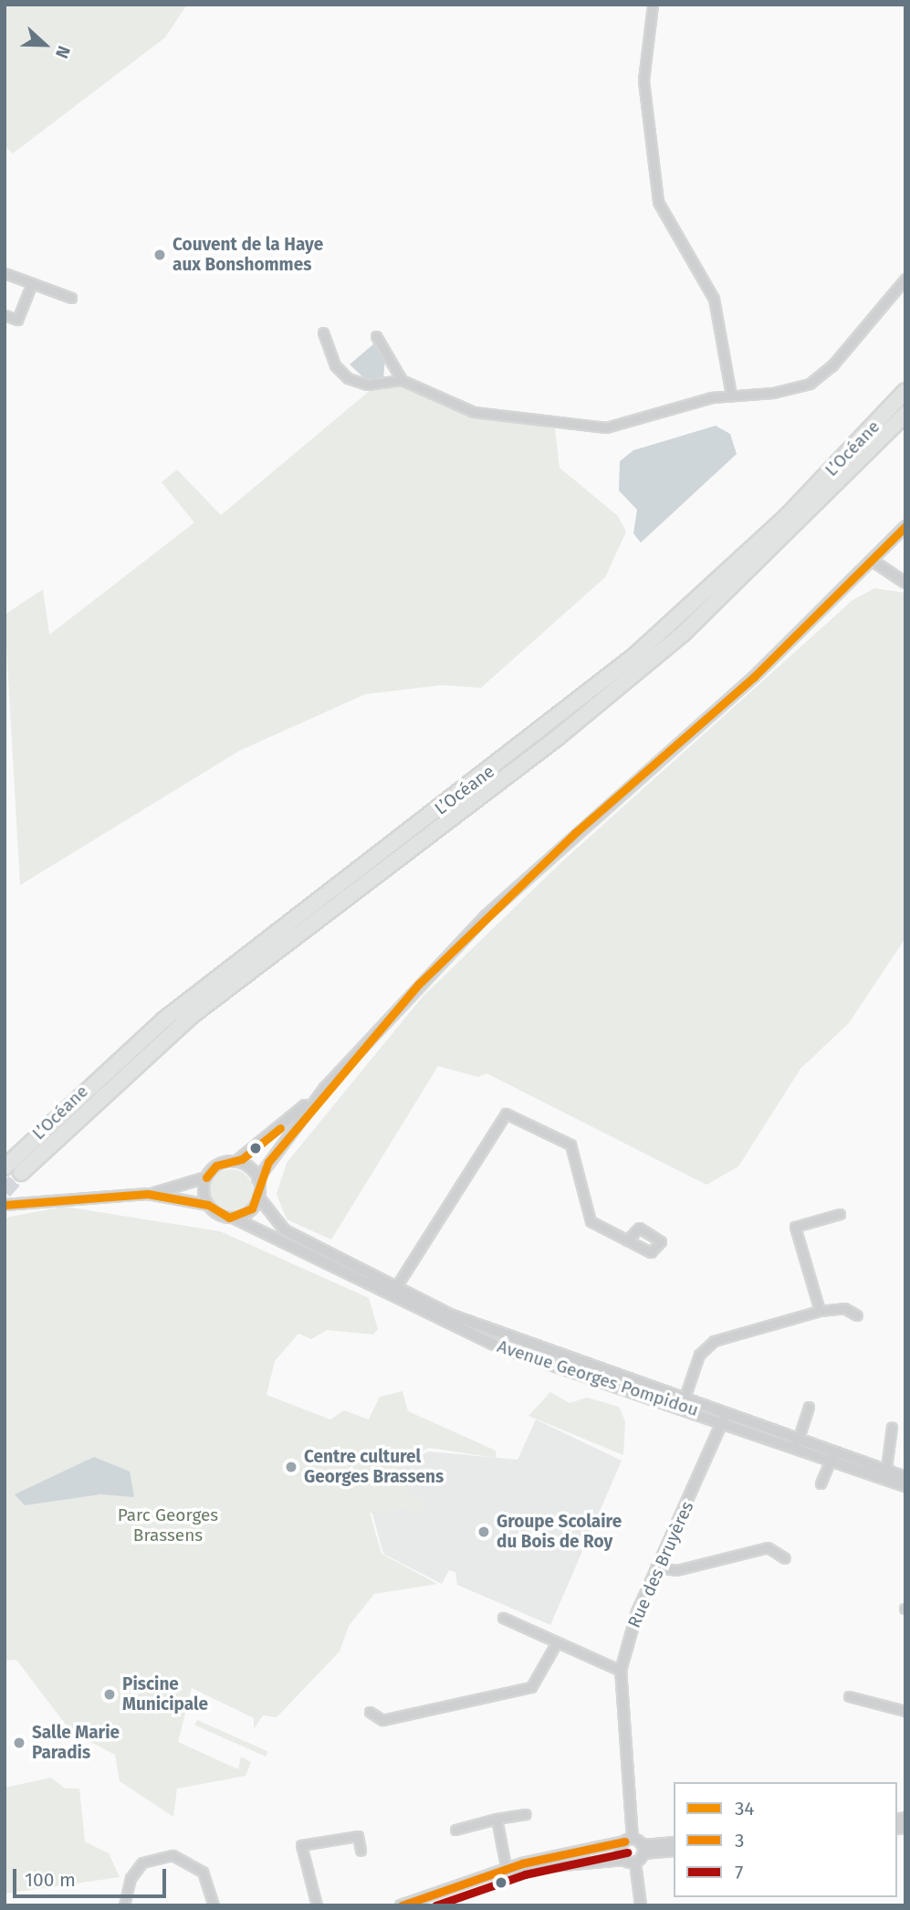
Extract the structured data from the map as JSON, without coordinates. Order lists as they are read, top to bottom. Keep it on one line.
{"streets":{"highway":["L’Océane"],"street":["Avenue Georges Pompidou","Rue des Bruyères"]},"crossings":[["Avenue Georges Pompidou","Rue des Bruyères"]],"parks":["Parc Georges Brassens"],"places":["Couvent de la Haye aux Bonshommes","Centre culturel Georges Brassens","Groupe Scolaire du Bois de Roy","Piscine Municipale","Salle Marie Paradis"],"lines":["transit line 34","transit line 3","transit line 7"],"legend":["34","3","7"],"scale_bar":"100 m","north":"right"}
